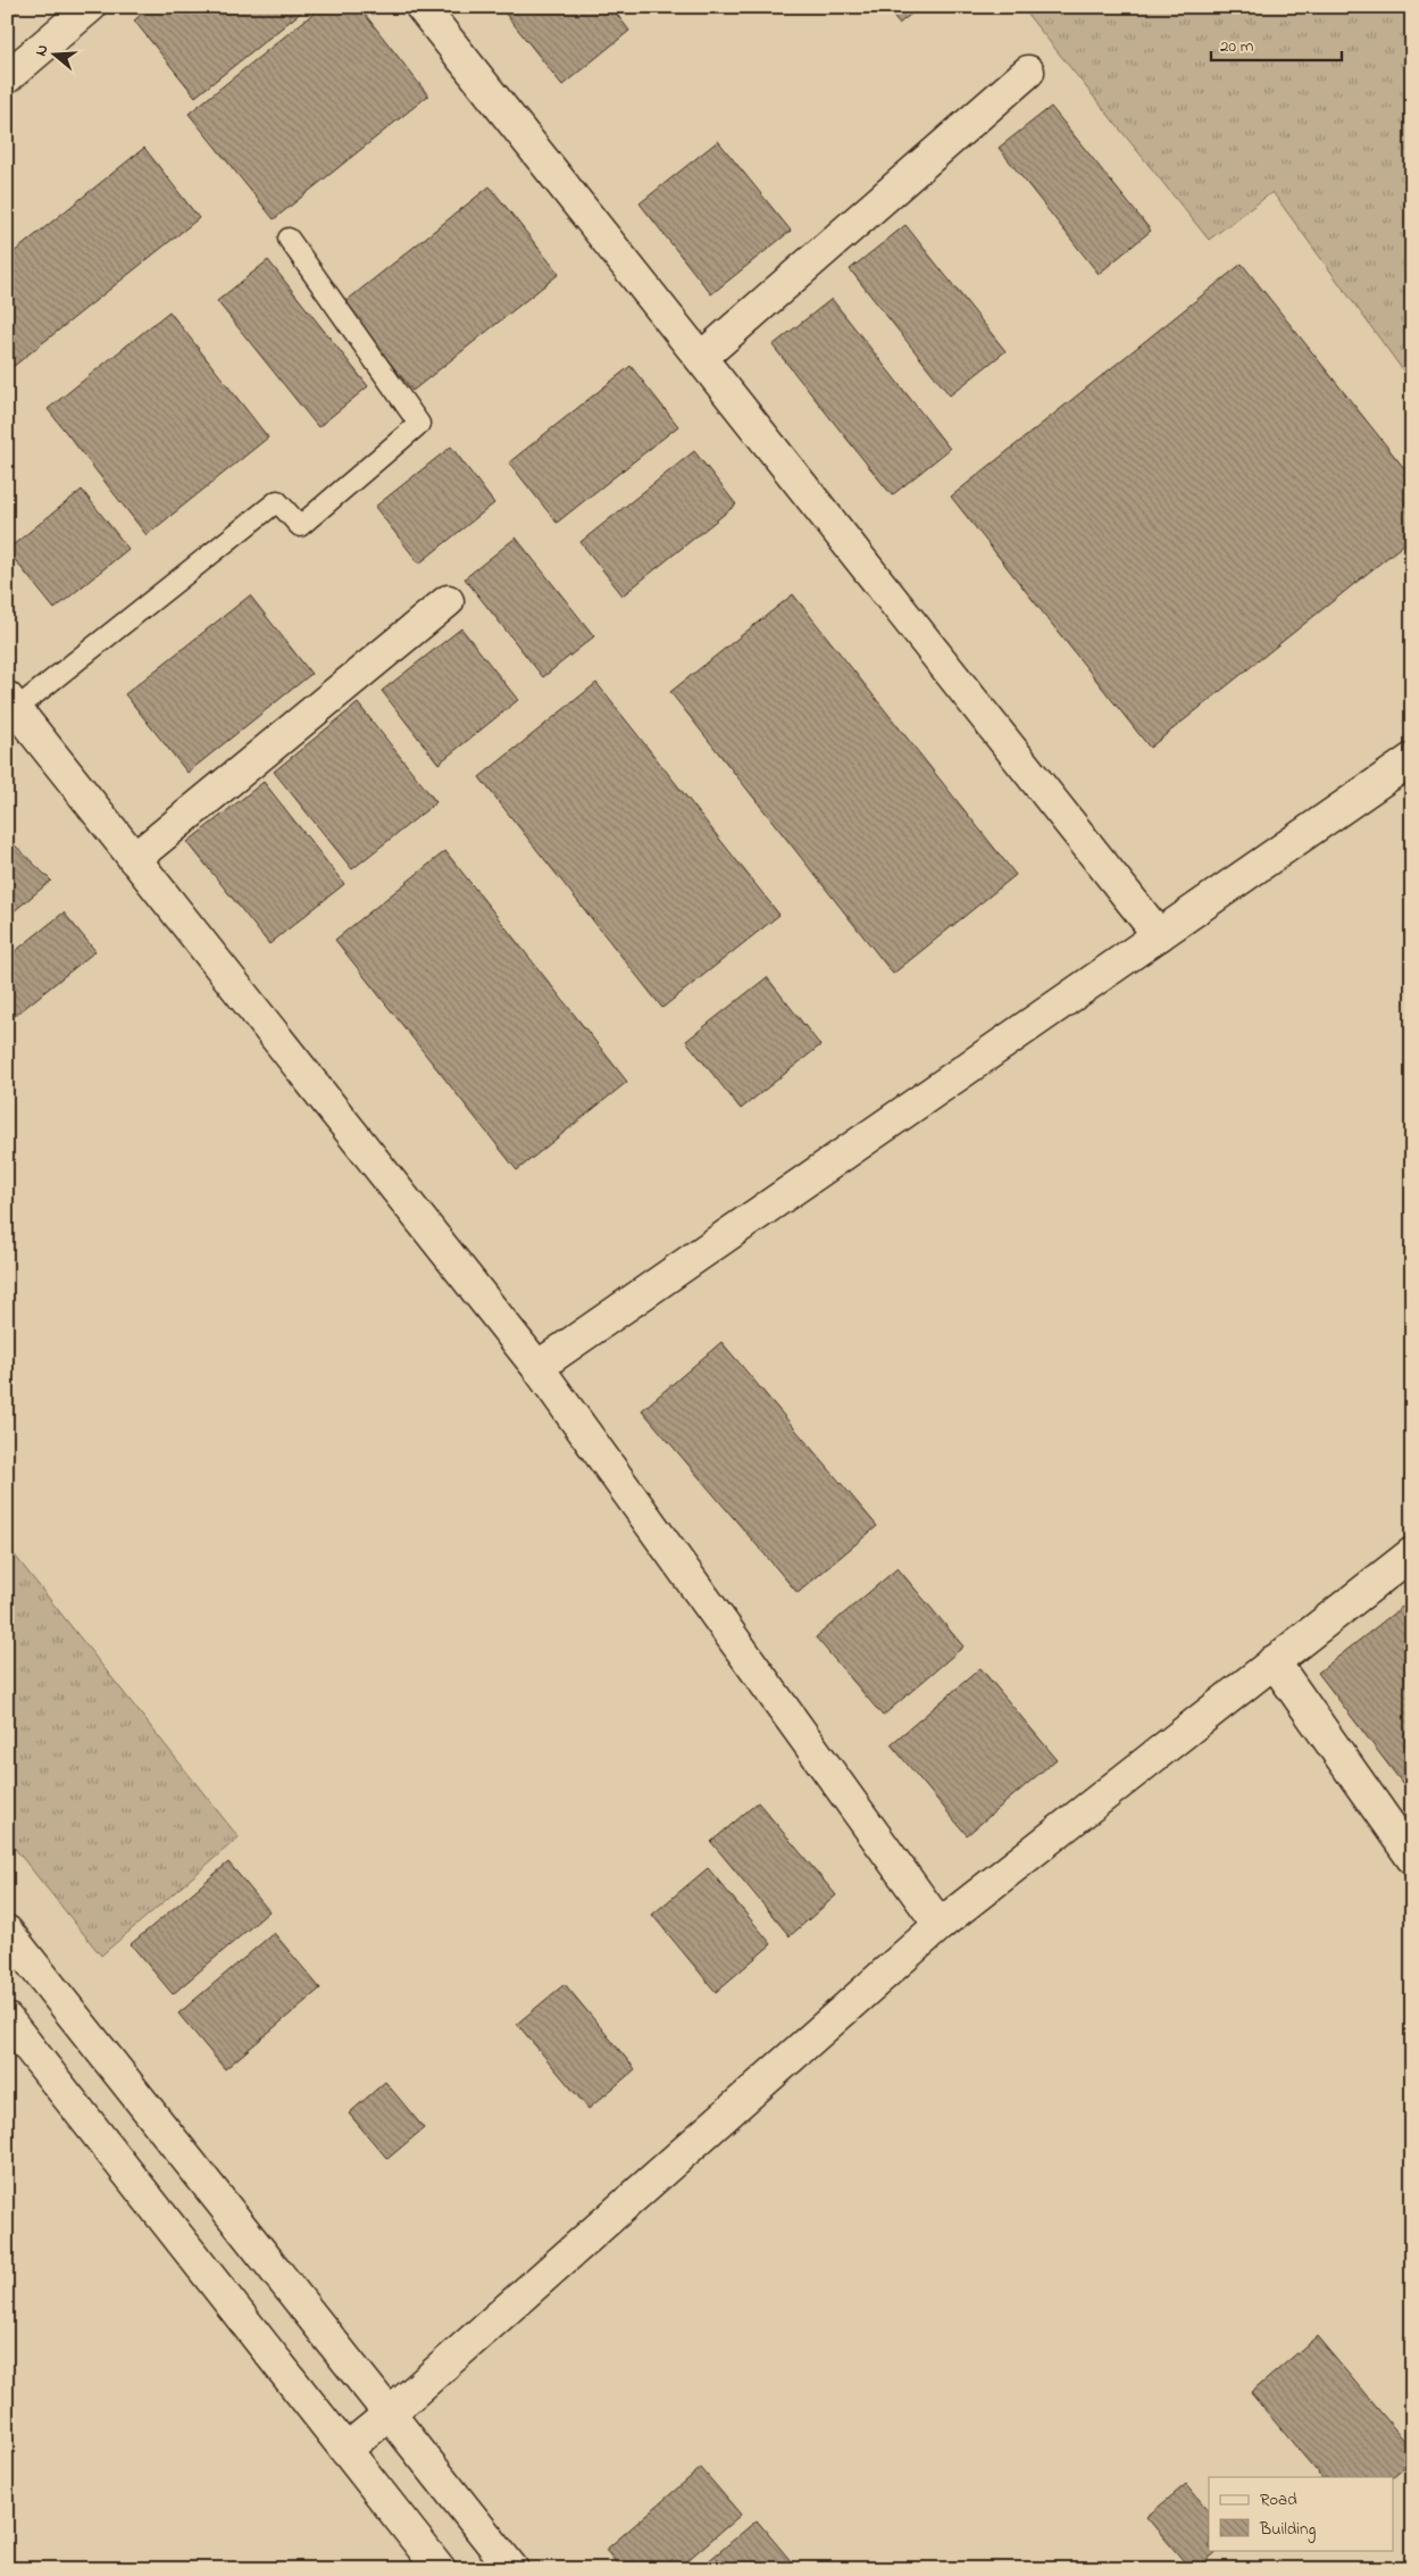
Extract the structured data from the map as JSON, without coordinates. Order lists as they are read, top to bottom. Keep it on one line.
{"legend":["Road","Building"],"scale_bar":"20 m","north":"left"}
